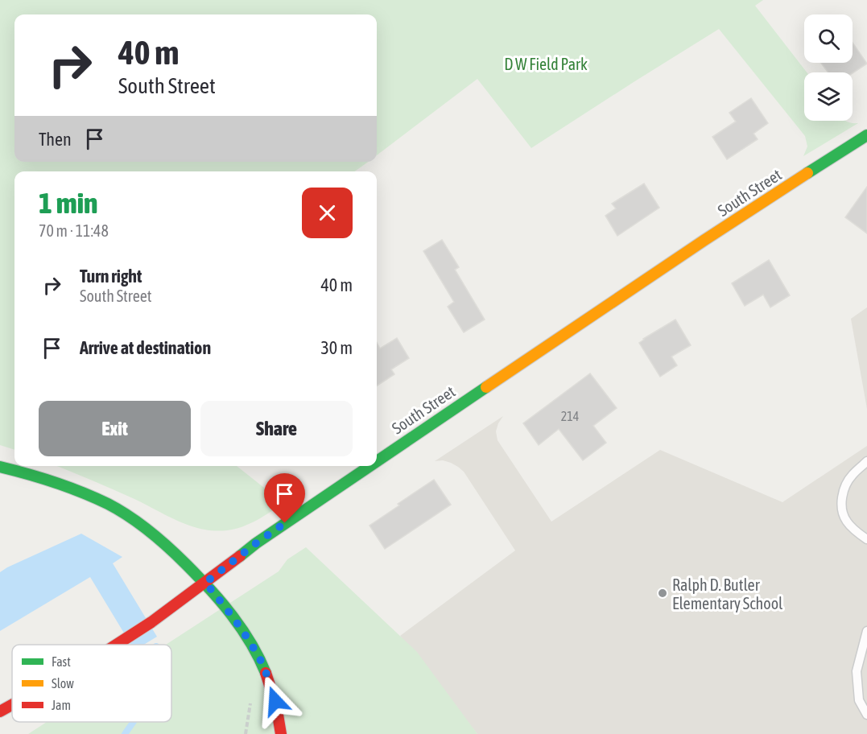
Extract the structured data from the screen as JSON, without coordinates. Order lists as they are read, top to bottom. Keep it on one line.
{"streets":{"street":["South Street"]},"parks":["D W Field Park"],"places":["Ralph D. Butler Elementary School"],"house_numbers":["214"],"legend":["Fast","Slow","Jam"],"page":{"turn":["40 m","South Street"],"then":"Then","heading":["1 min","70 m · 11:48"],"list":[{"name":"Turn right","note":"South Street","value":"40 m"},{"name":"Arrive at destination","value":"30 m"}],"buttons":["Exit","Share"]}}
